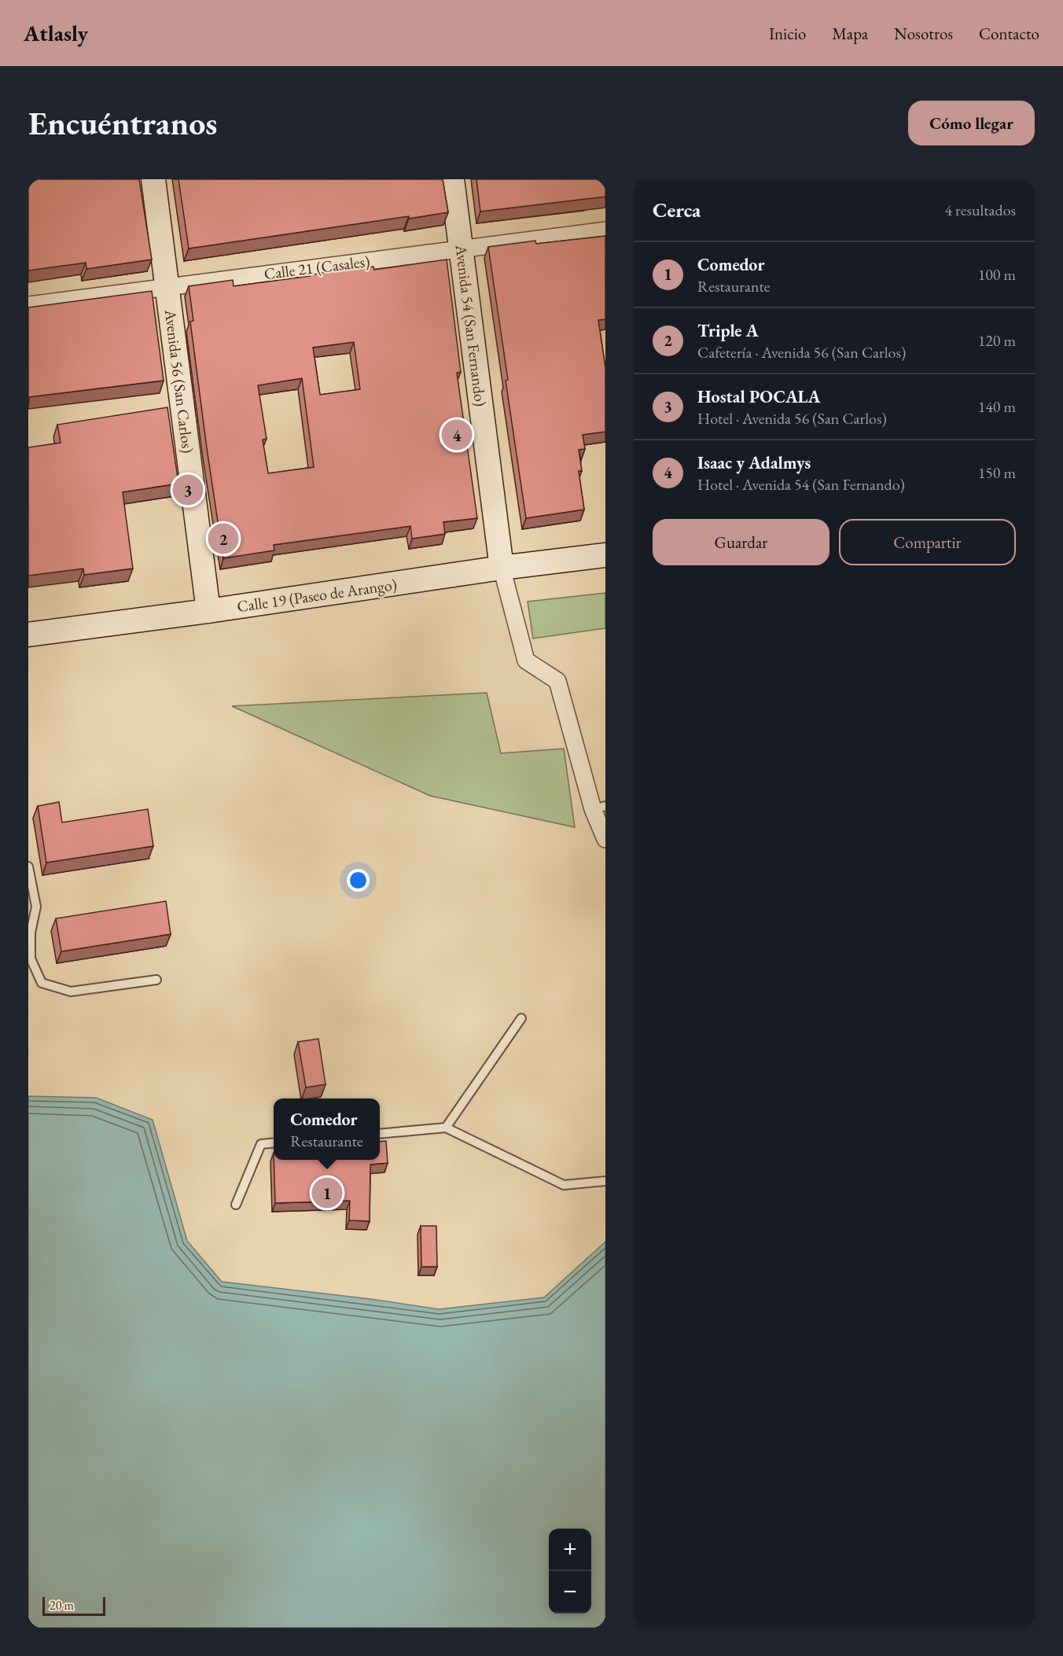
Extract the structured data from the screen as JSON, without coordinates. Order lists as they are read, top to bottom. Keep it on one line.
{"streets":{"main road":["Avenida 54 (San Fernando)","Avenida 56 (San Carlos)","Calle 19 (Paseo de Arango)"],"street":["Calle 21 (Casales)"]},"crossings":[["Calle 21 (Casales)","Avenida 54 (San Fernando)"],["Calle 21 (Casales)","Avenida 56 (San Carlos)"],["Avenida 54 (San Fernando)","Calle 19 (Paseo de Arango)"],["Avenida 56 (San Carlos)","Calle 19 (Paseo de Arango)"]],"scale_bar":"20 m","page":{"header":"Atlasly","nav":["Inicio","Mapa","Nosotros","Contacto"],"buttons":["Cómo llegar",["Guardar","Compartir"]],"title":"Encuéntranos","heading":["Cerca","4 resultados"],"list":[{"mark":"1","name":"Comedor","note":"Restaurante","value":"100 m"},{"mark":"2","name":"Triple A","note":"Cafetería · Avenida 56 (San Carlos)","value":"120 m"},{"mark":"3","name":"Hostal POCALA","note":"Hotel · Avenida 56 (San Carlos)","value":"140 m"},{"mark":"4","name":"Isaac y Adalmys","note":"Hotel · Avenida 54 (San Fernando)","value":"150 m"}],"pins":["4","3","2","1"],"popup":["Comedor","Restaurante"],"map_buttons":["+","−"],"scale":"20 m"}}
